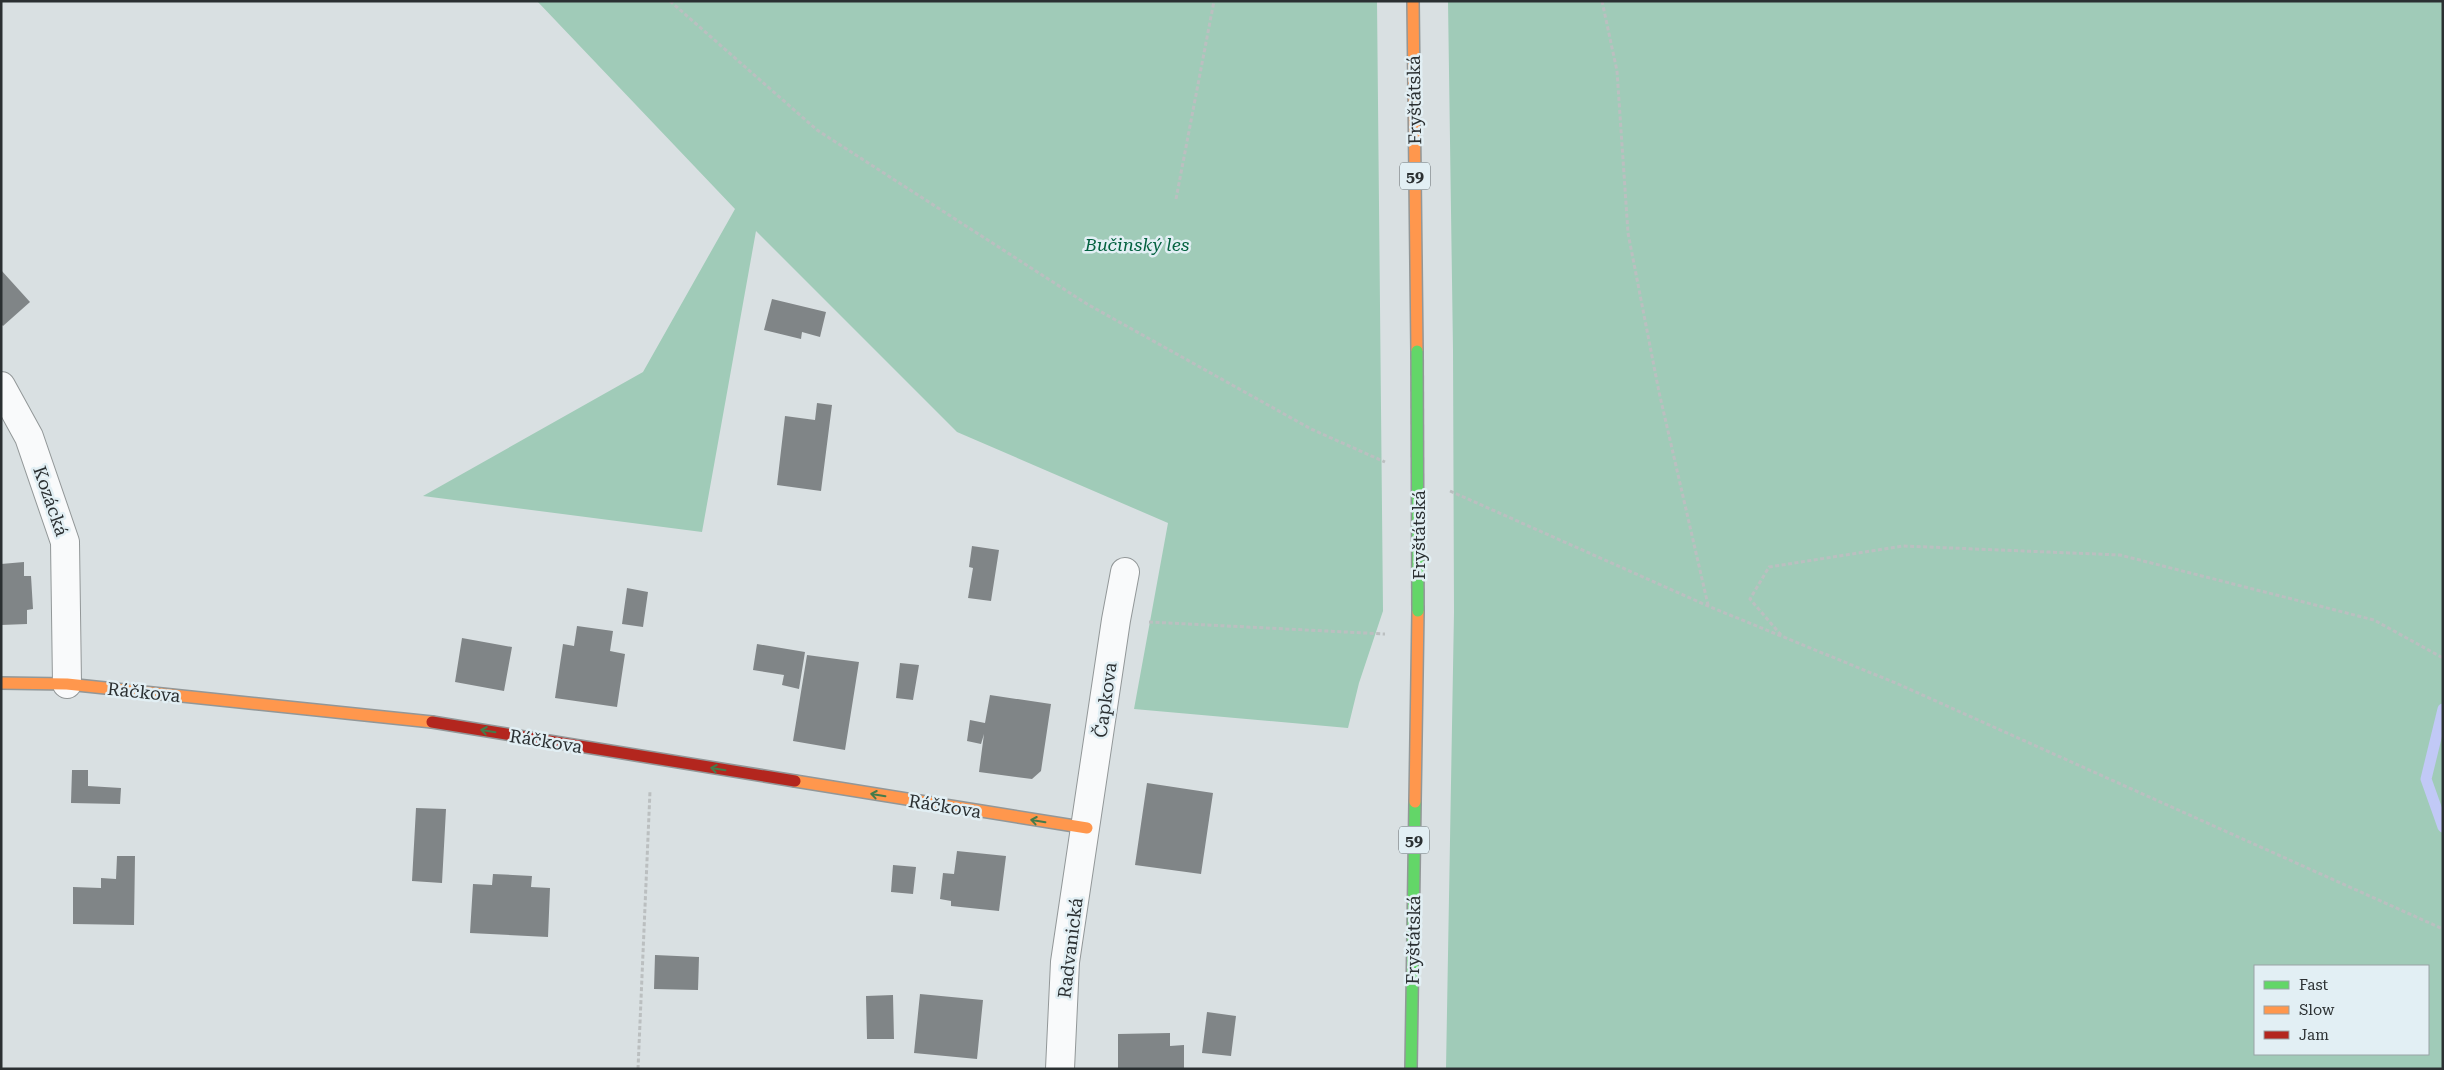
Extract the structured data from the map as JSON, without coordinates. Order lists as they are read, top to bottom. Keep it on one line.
{"streets":{"street":["Fryštátská","59","Kozácká","Ráčkova","Čapkova","Radvanická"]},"crossings":[["Kozácká","Ráčkova"],["Ráčkova","Čapkova"],["Ráčkova","Radvanická"],["Čapkova","Radvanická"]],"one_way":["Ráčkova"],"parks":["Bučinský les"],"legend":["Fast","Slow","Jam"]}
